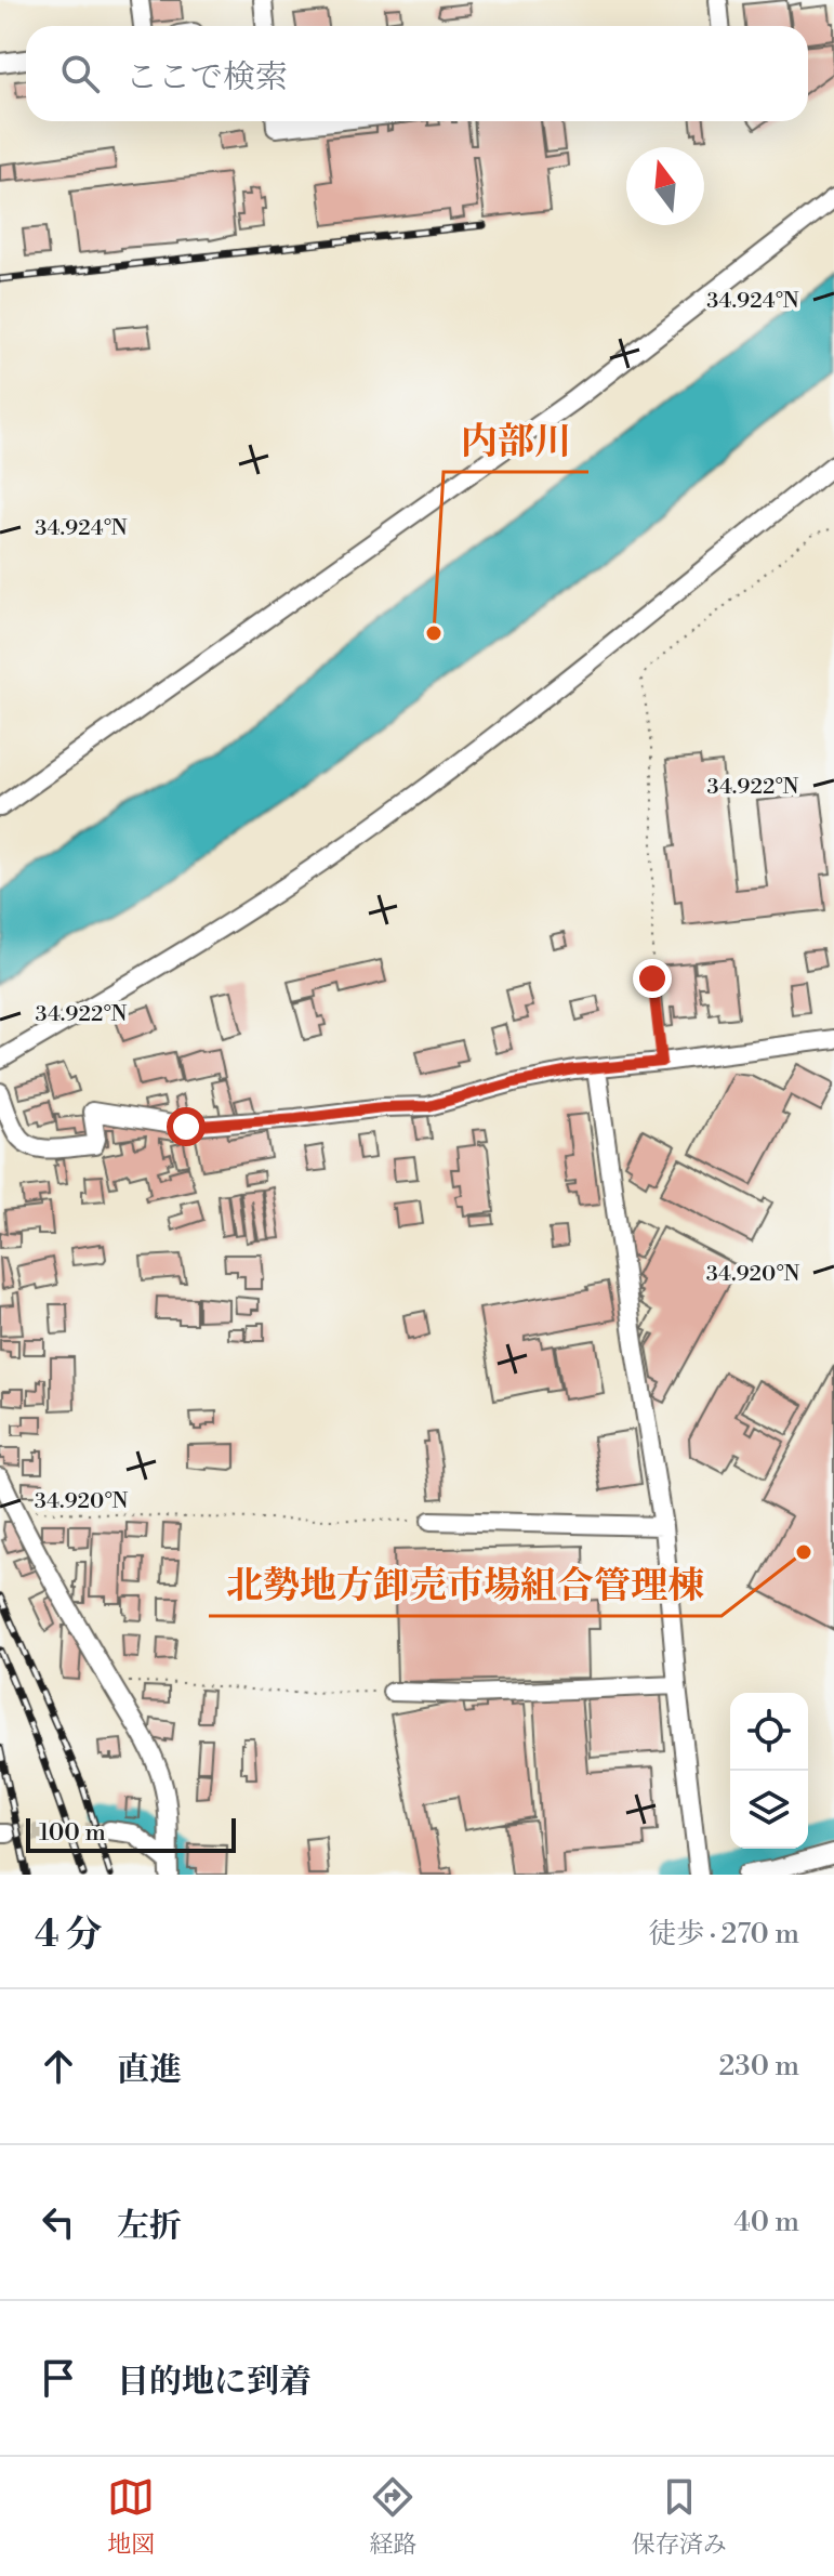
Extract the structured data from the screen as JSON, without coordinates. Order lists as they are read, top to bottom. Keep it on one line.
{"places":["内部川","北勢地方卸売市場組合管理棟"],"scale_bar":"100 m","north":"top","page":{"search":"ここで検索","scale":"100 m","heading":["4 分","徒歩 · 270 m"],"list":[["直進","230 m"],["左折","40 m"],"目的地に到着"],"nav":["地図","経路","保存済み"]},"coordinates":["34.924°N","34.922°N","34.920°N"]}
